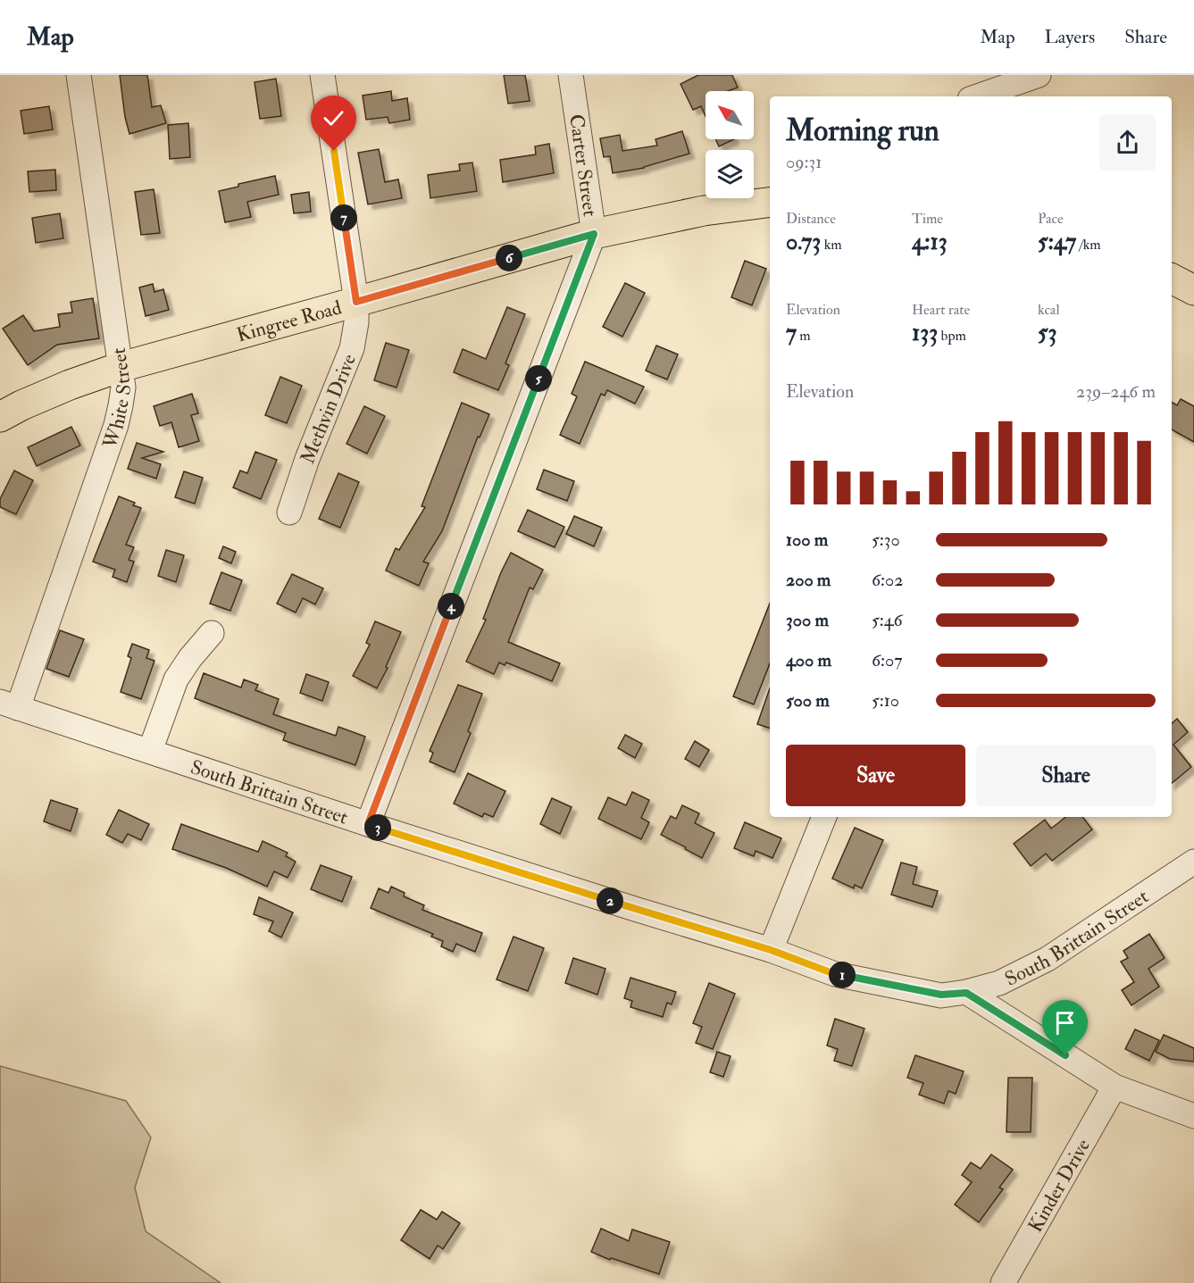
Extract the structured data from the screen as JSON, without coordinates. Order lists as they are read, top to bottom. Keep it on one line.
{"streets":{"main road":["Kingree Road"],"street":["Carter Street","White Street","Methvin Drive","South Brittain Street","Kinder Drive"]},"crossings":[["Carter Street","Kingree Road"],["Carter Street","South Brittain Street"],["Kingree Road","White Street"],["Kingree Road","Methvin Drive"],["White Street","South Brittain Street"]],"north":"top left","page":{"header":"Map","nav":["Map","Layers","Share"],"heading":["Morning run","09:31"],"stats":[["Distance","0.73 km"],["Time","4:13"],["Pace","5:47 /km"],["Elevation","7 m"],["Heart rate","133 bpm"],["kcal","53"]],"pins":["7","6","5","4","3","2","1"],"chart":["Elevation","239–246 m"],"list":[{"name":"100 m","note":"5:30"},{"name":"200 m","note":"6:02"},{"name":"300 m","note":"5:46"},{"name":"400 m","note":"6:07"},{"name":"500 m","note":"5:10"}],"buttons":["Save","Share"]}}
